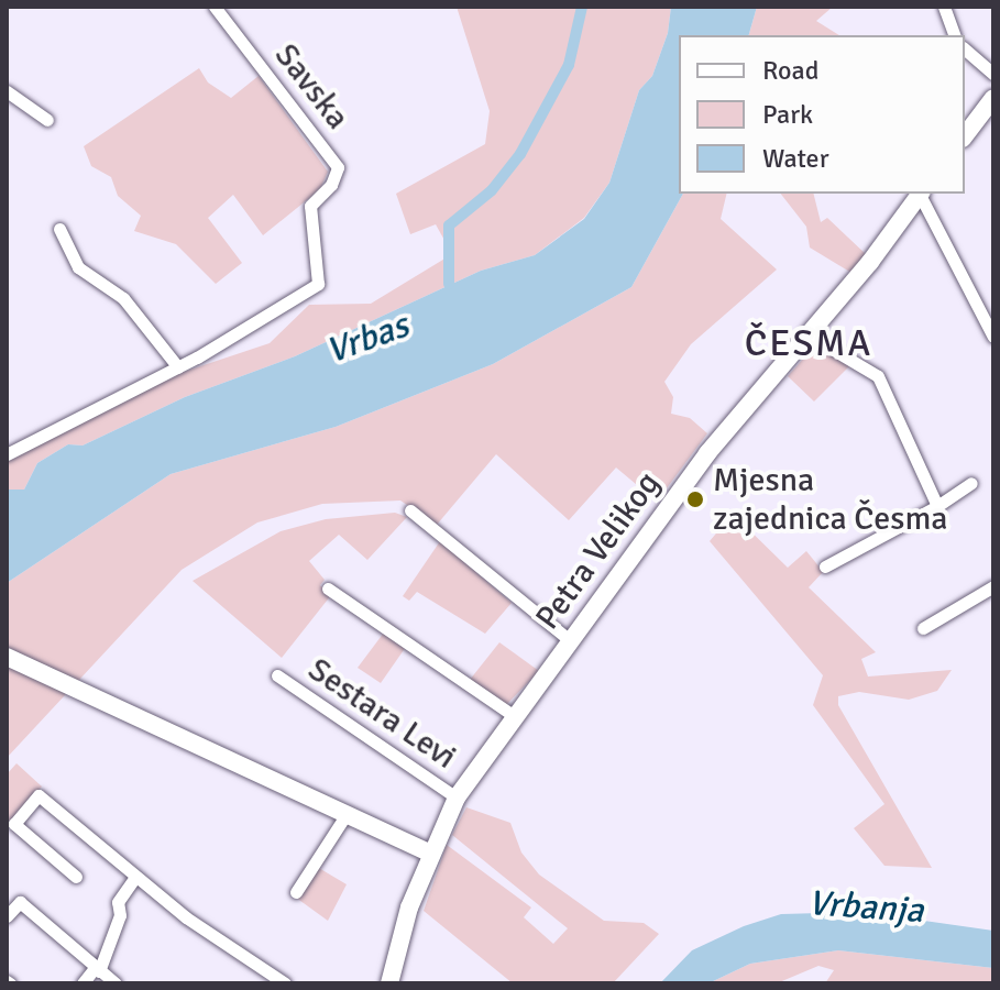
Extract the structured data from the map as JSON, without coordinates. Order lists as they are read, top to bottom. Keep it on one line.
{"streets":{"street":["Savska","Petra Velikog","Sestara Levi"]},"crossings":[["Petra Velikog","Sestara Levi"]],"districts":["ČESMA"],"water":["Vrbas","Vrbanja"],"places":["Mjesna zajednica Česma"],"legend":["Road","Park","Water"]}
